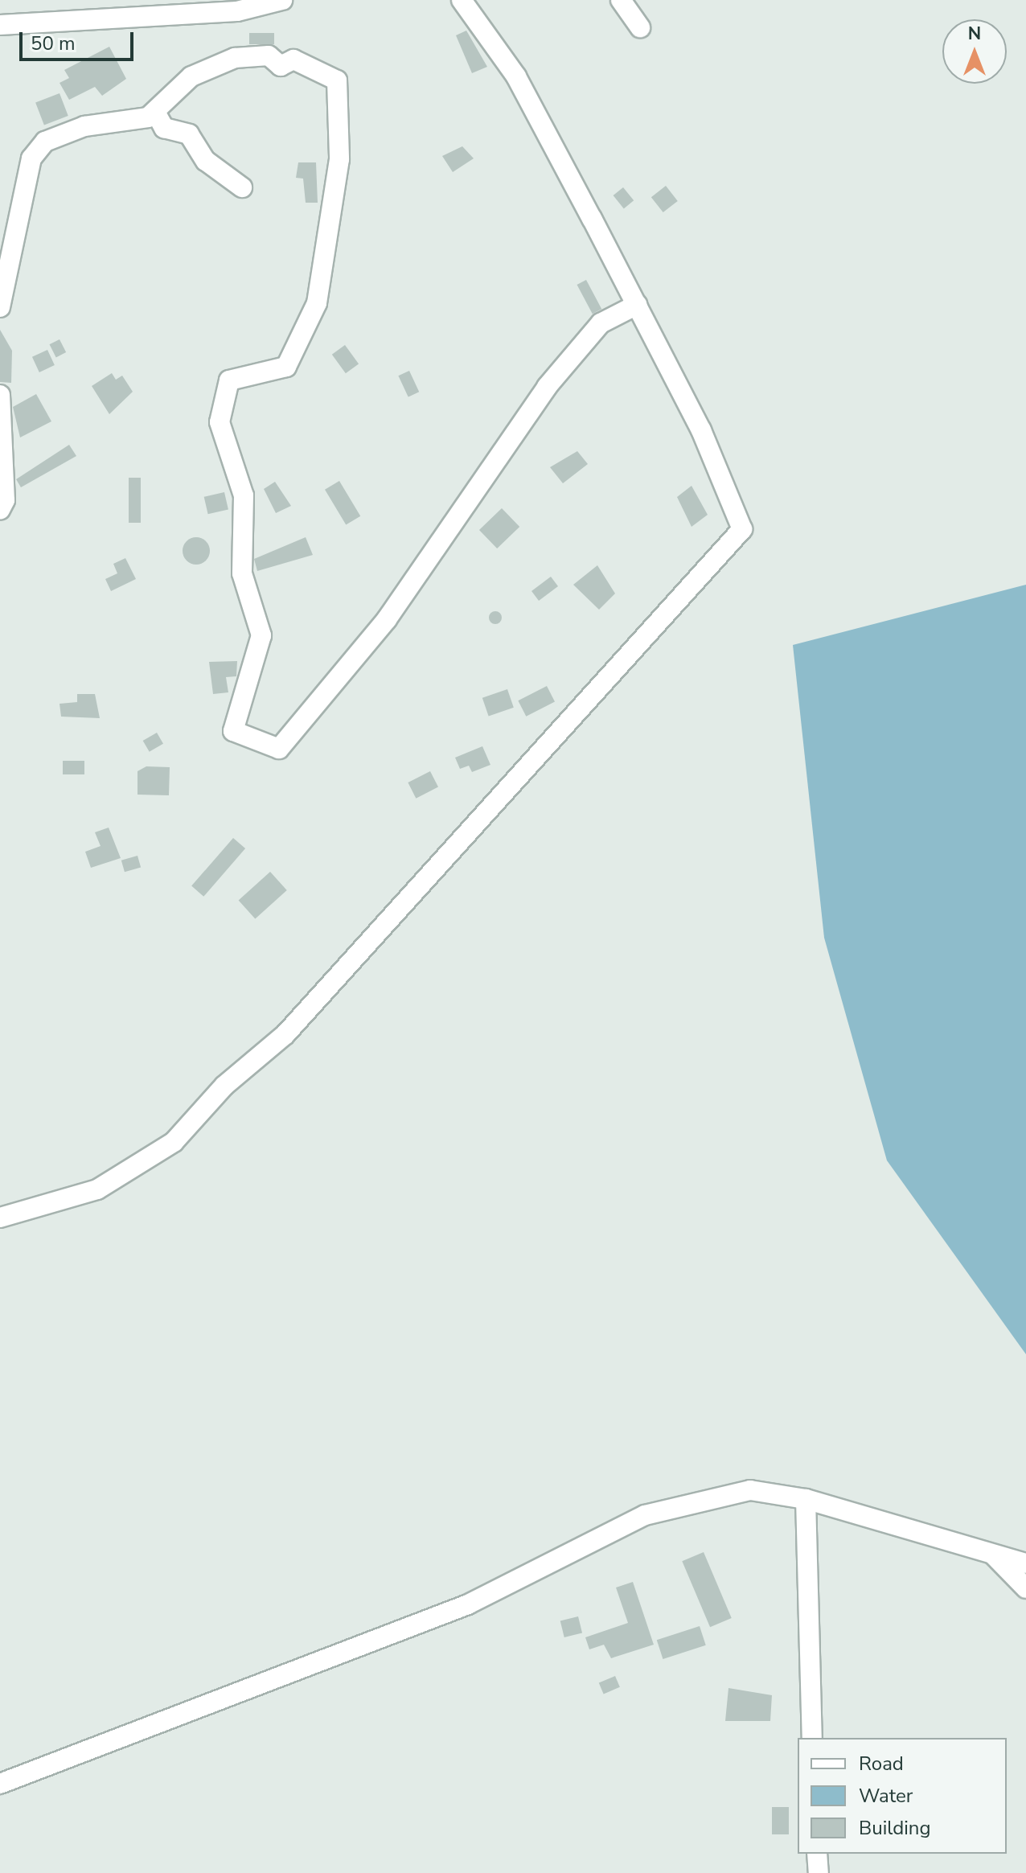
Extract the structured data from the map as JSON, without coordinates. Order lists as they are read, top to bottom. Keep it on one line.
{"legend":["Road","Water","Building"],"scale_bar":"50 m","north":"top"}
